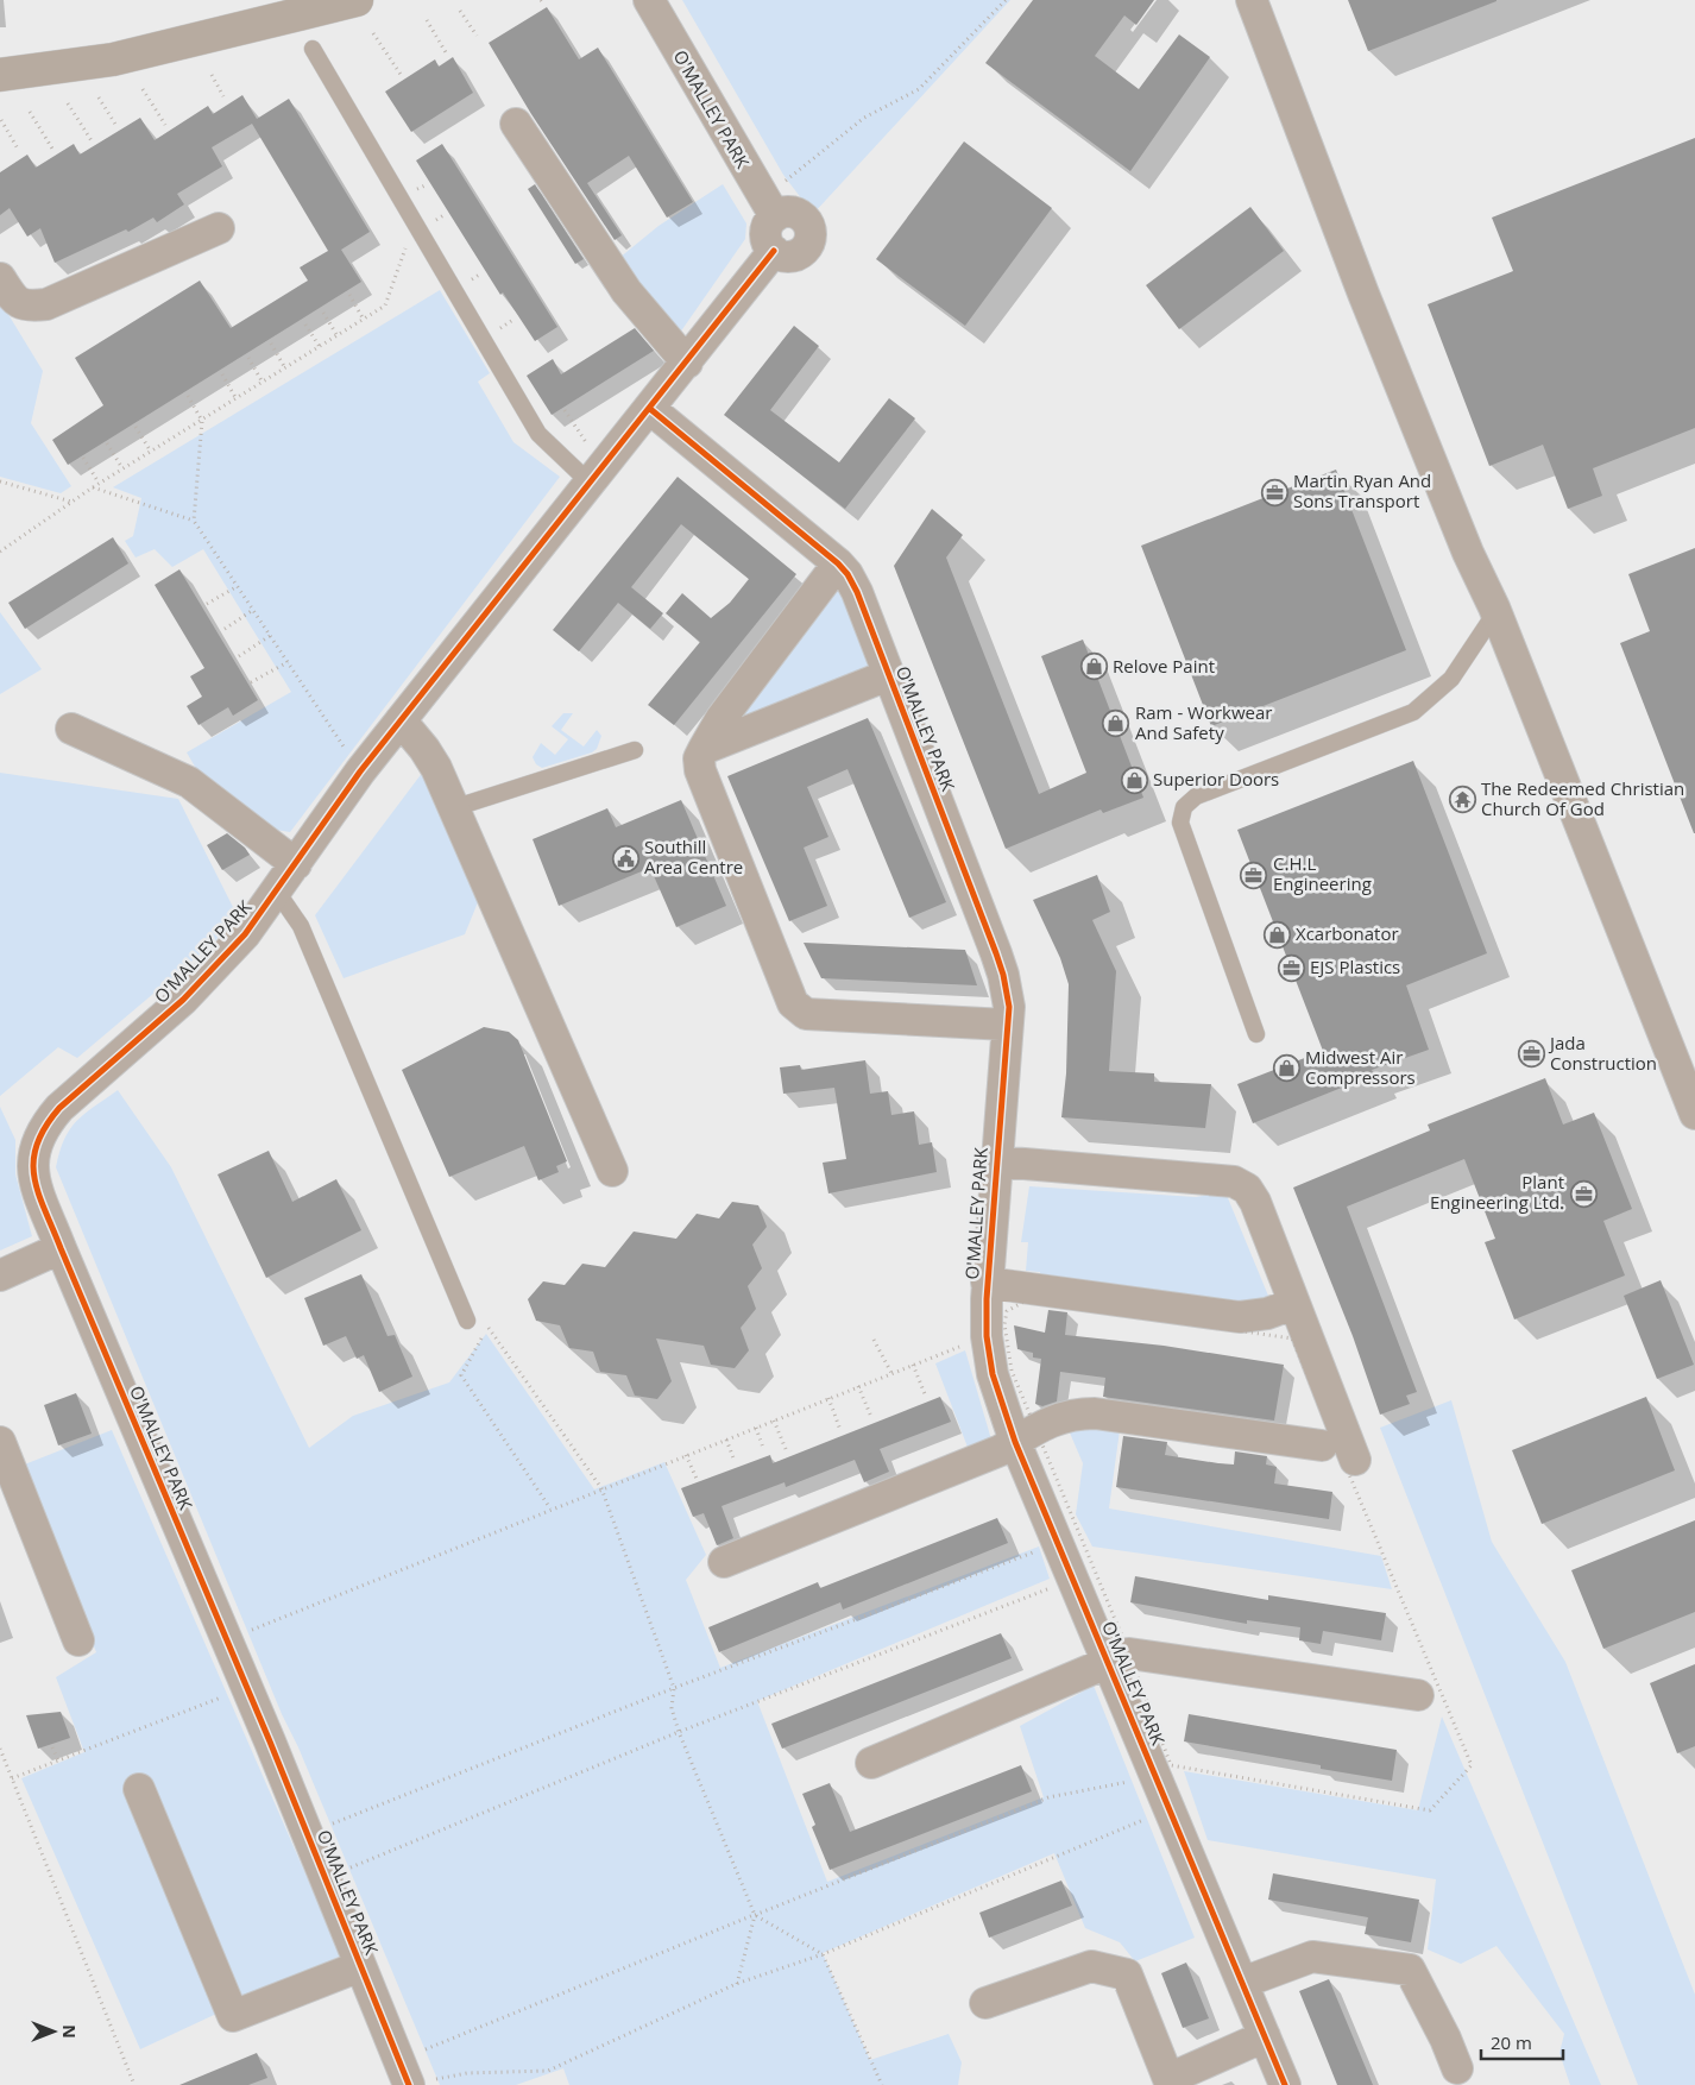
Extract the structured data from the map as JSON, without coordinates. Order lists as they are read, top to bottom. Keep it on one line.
{"streets":{"street":["O'MALLEY PARK"]},"places":{"office":["Martin Ryan And Sons Transport","C.H.L Engineering","EJS Plastics","Jada Construction","Plant Engineering Ltd."],"shop":["Relove Paint","Ram - Workwear And Safety","Superior Doors","Xcarbonator","Midwest Air Compressors"],"temple":["The Redeemed Christian Church Of God"],"public building":["Southill Area Centre"]},"scale_bar":"20 m","north":"right"}
